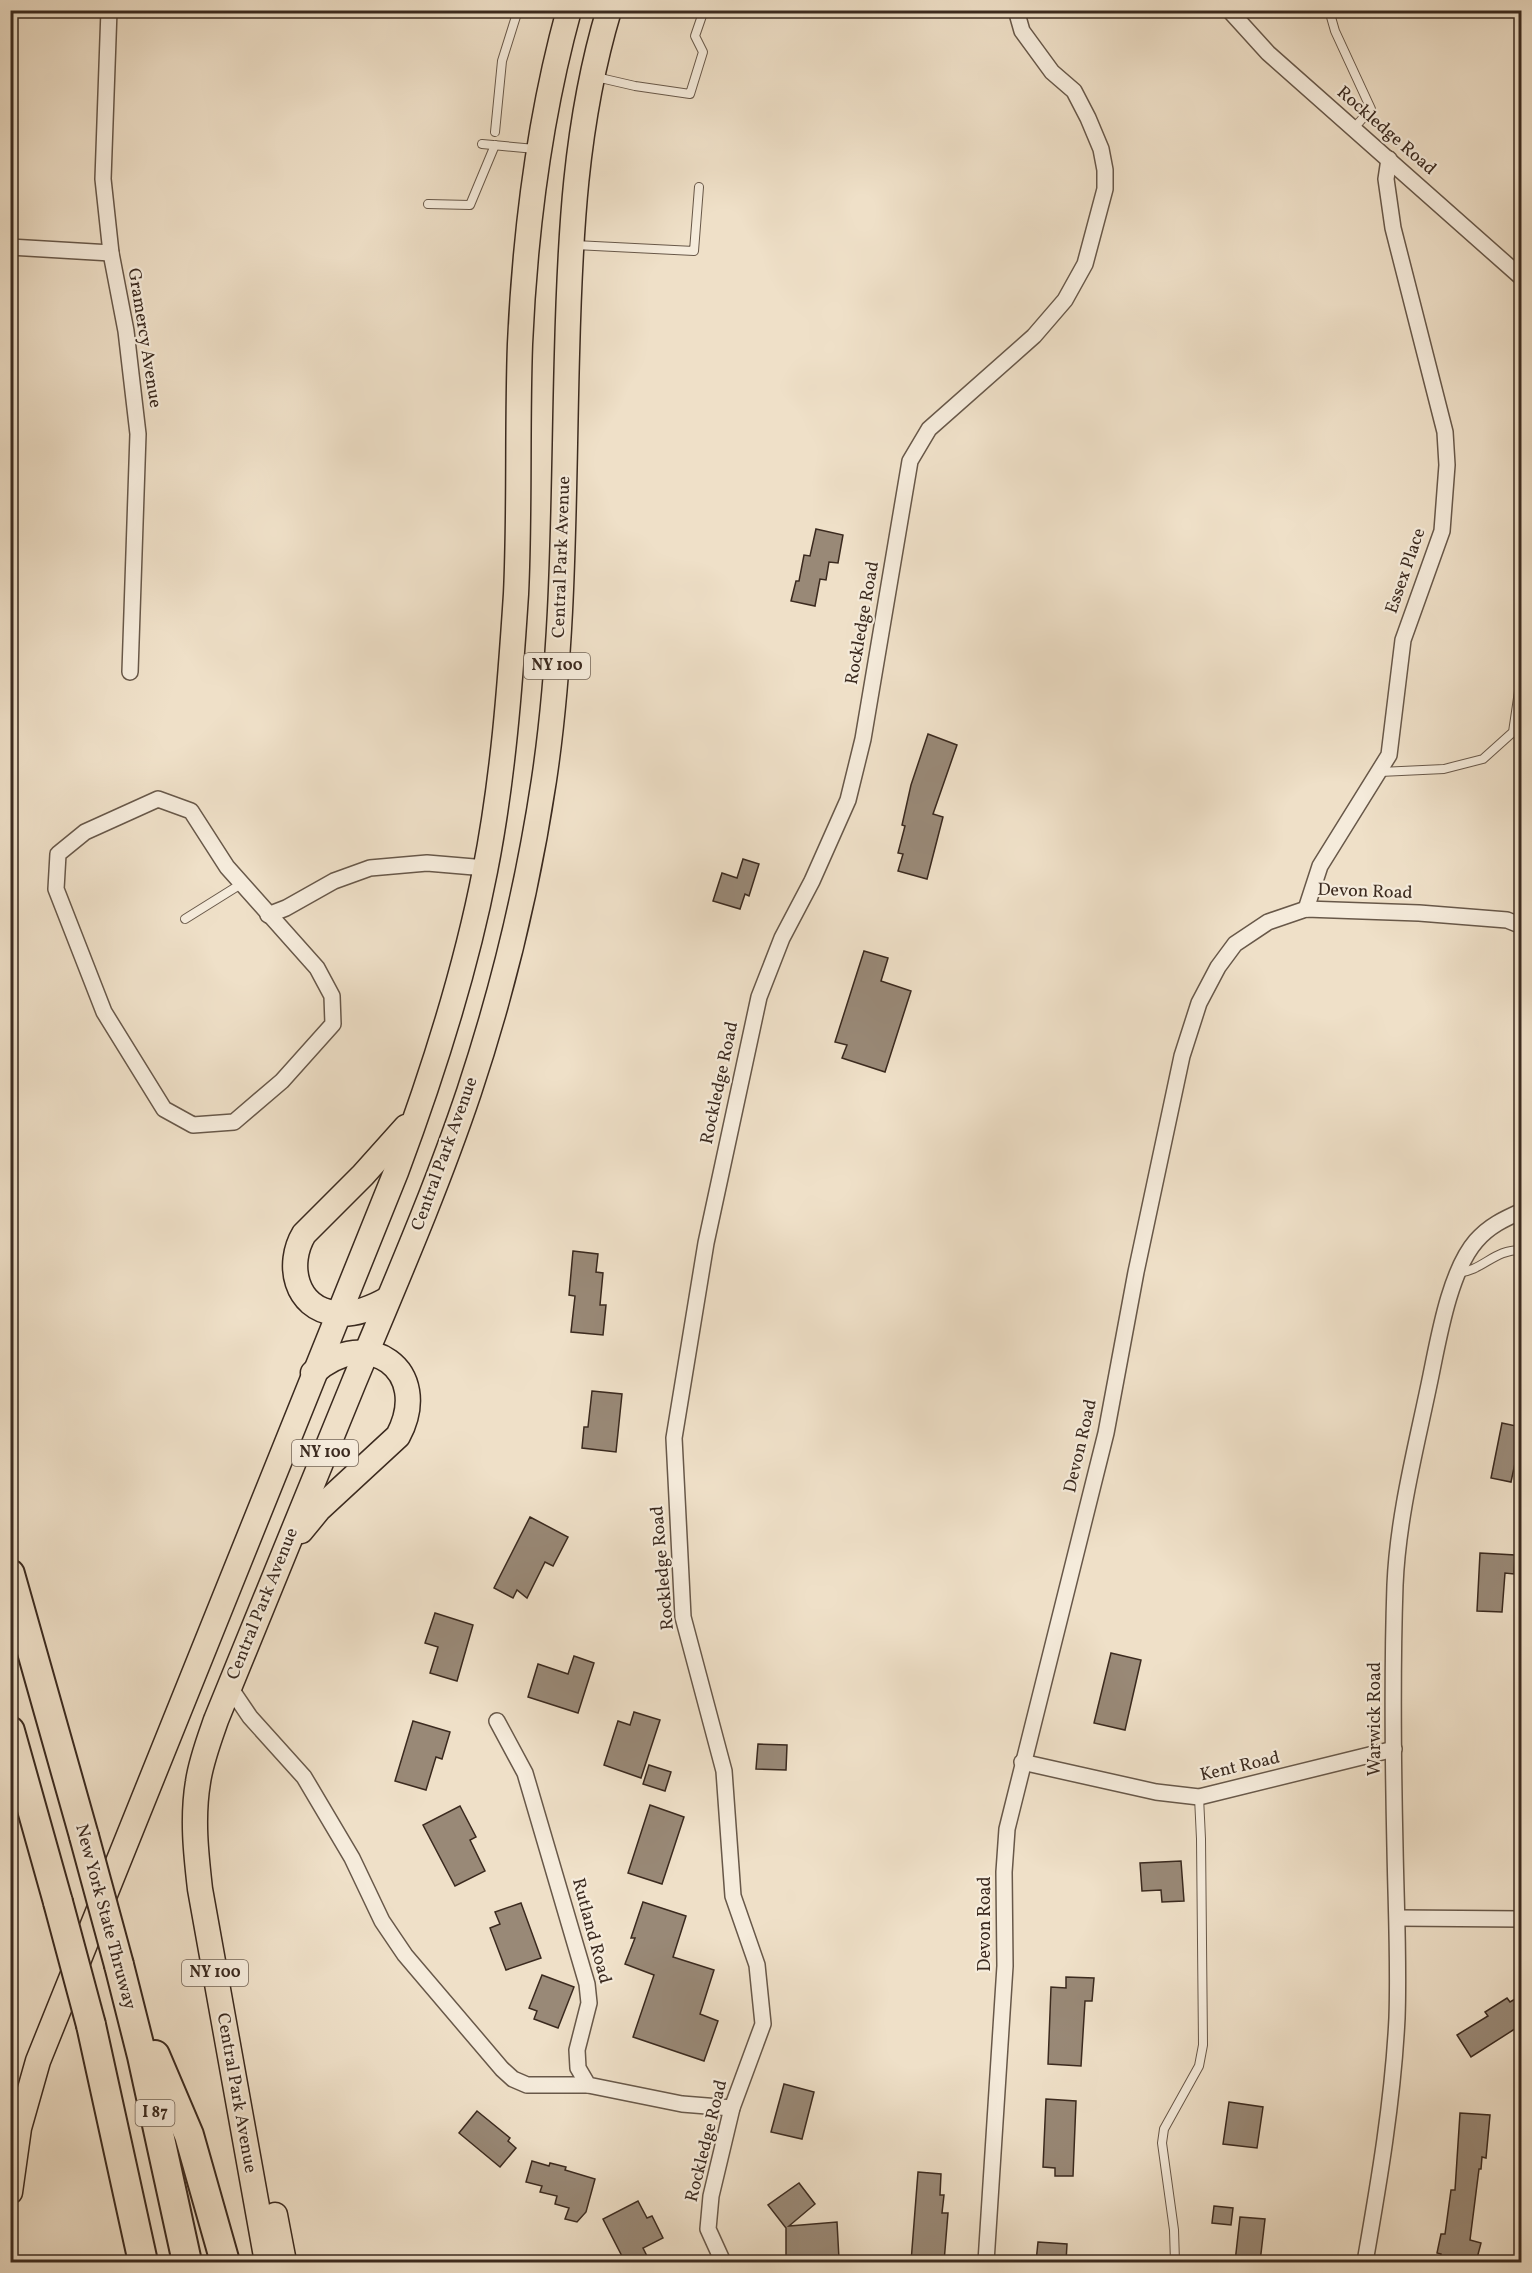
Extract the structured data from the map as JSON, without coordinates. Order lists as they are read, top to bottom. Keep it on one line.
{"streets":{"highway":["New York State Thruway","I 87"],"main road":["Central Park Avenue","NY 100"],"street":["Rockledge Road","Gramercy Avenue","Essex Place","Devon Road","Warwick Road","Kent Road","Rutland Road"]},"crossings":[["Rockledge Road","Essex Place"],["Essex Place","Devon Road"],["Devon Road","Kent Road"],["Warwick Road","Kent Road"]]}
